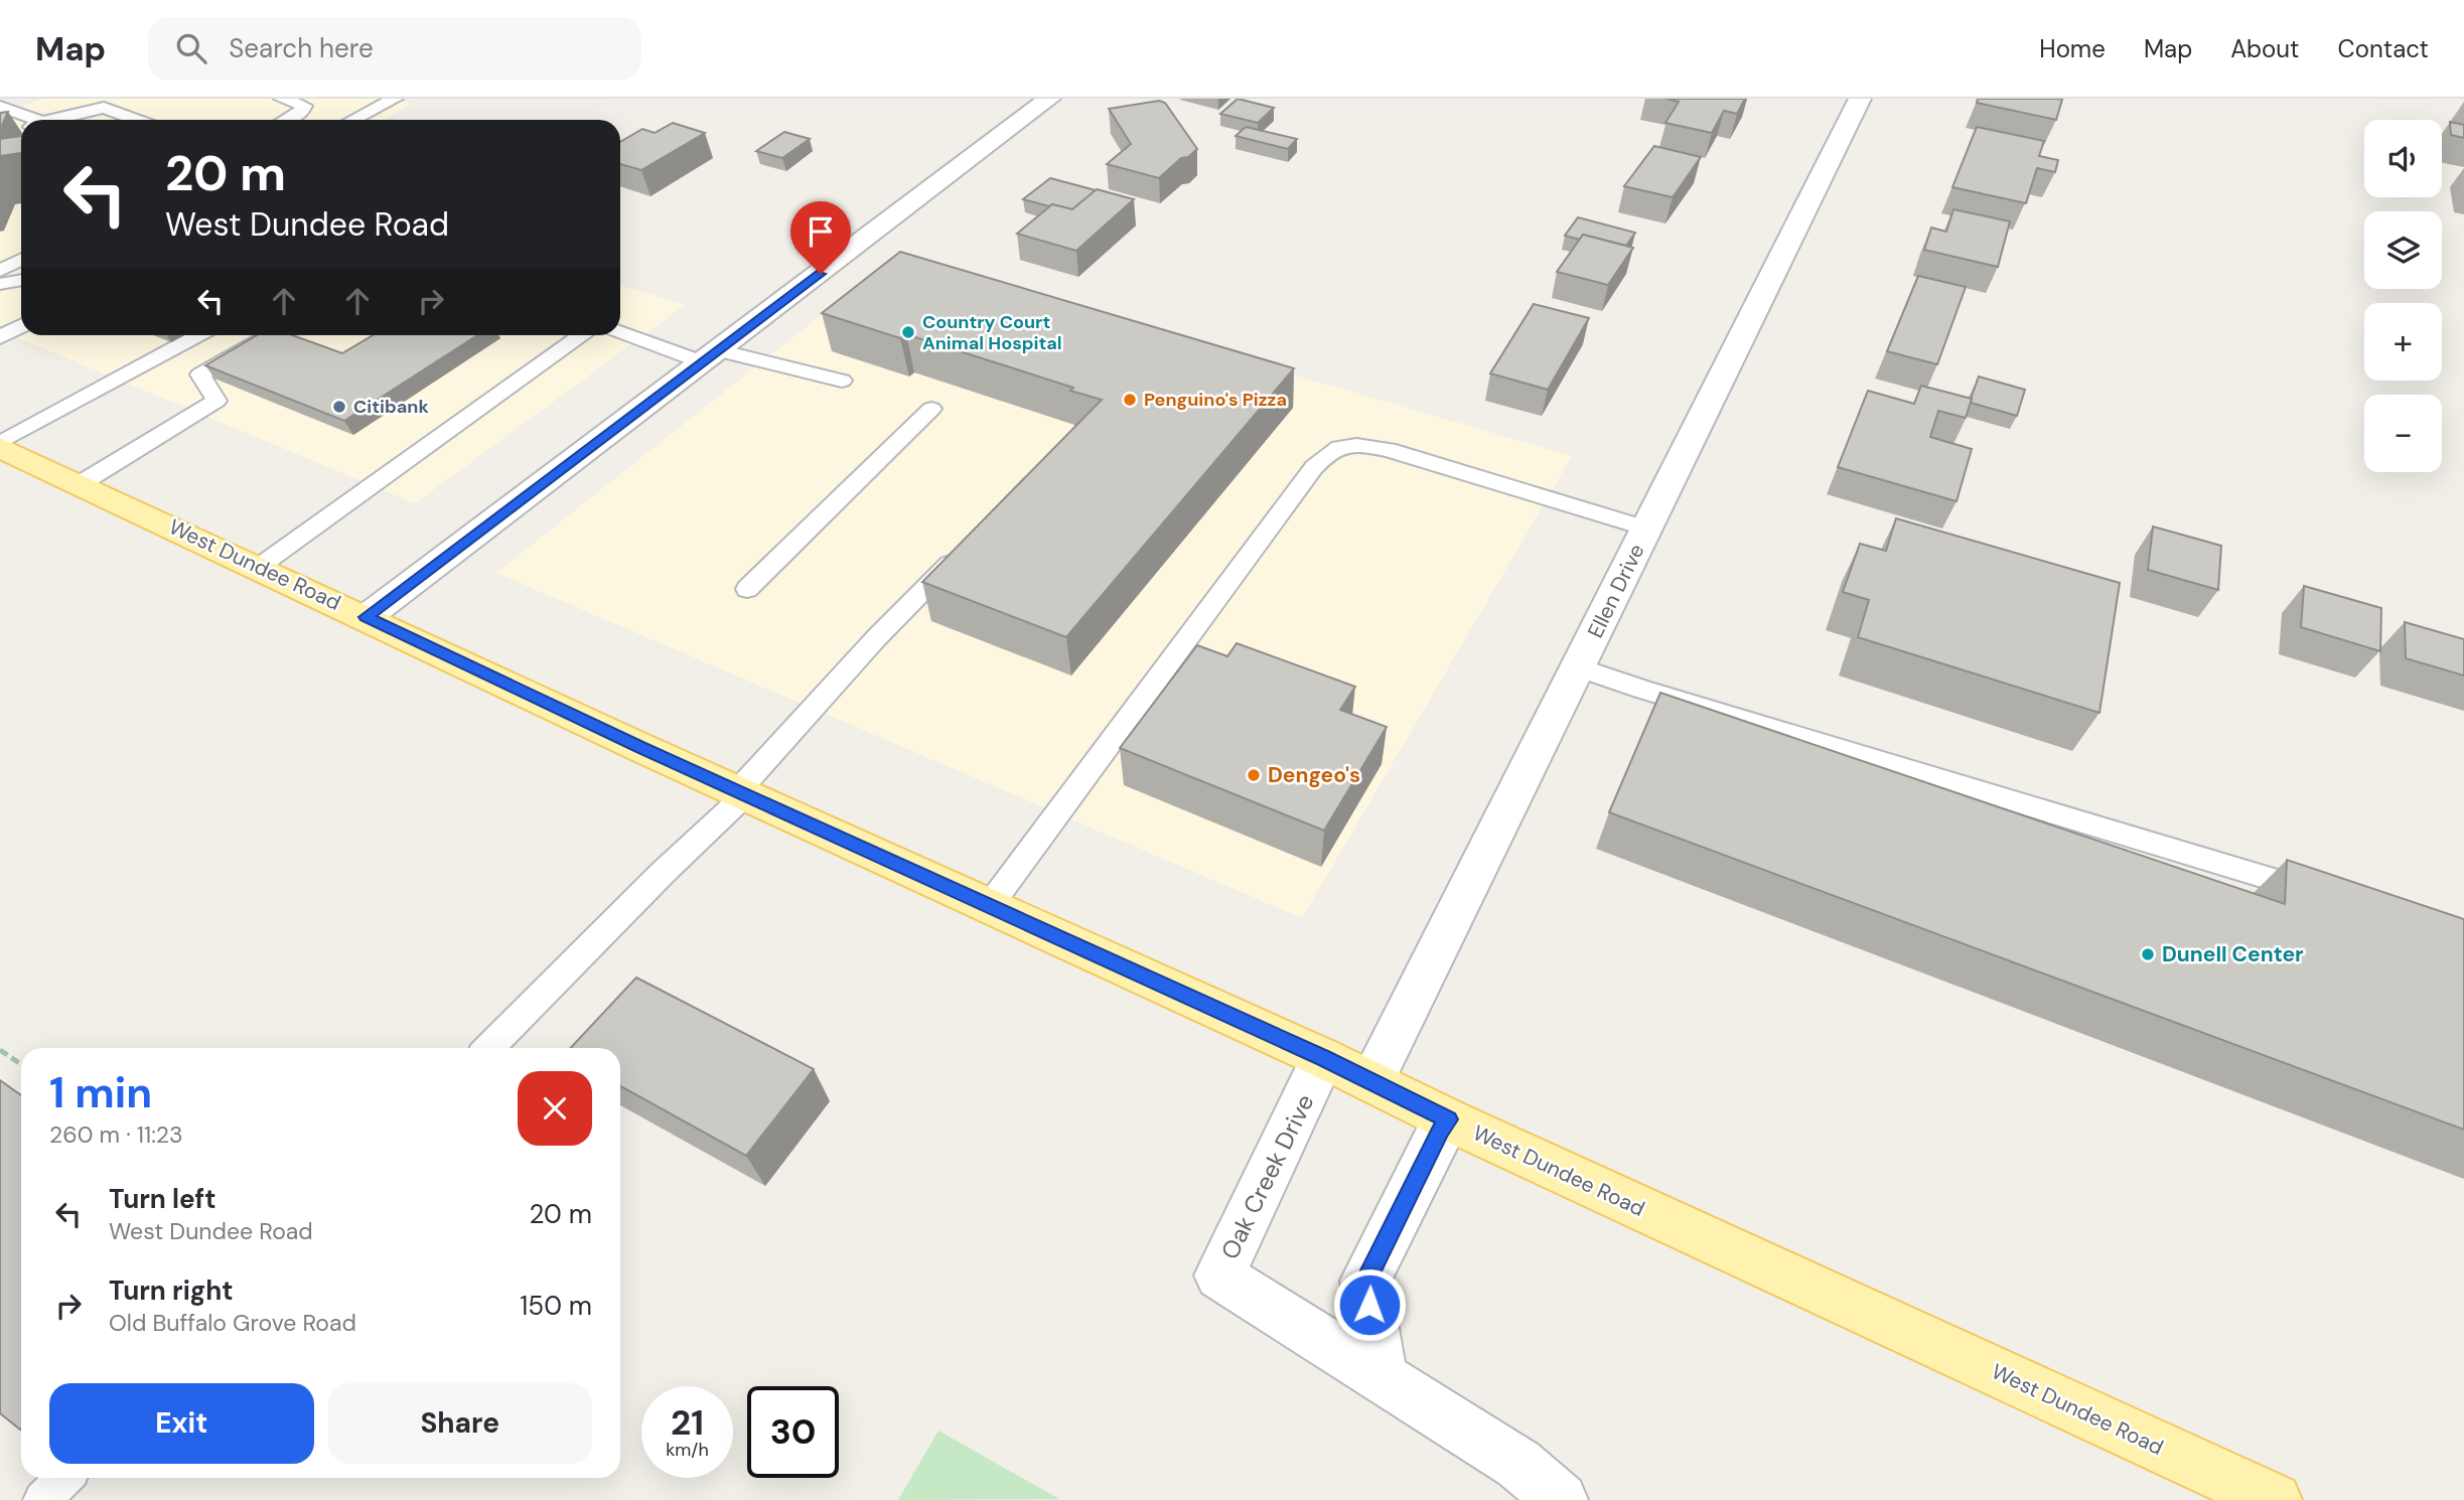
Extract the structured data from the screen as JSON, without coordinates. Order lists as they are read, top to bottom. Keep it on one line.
{"streets":{"main road":["West Dundee Road"],"street":["Ellen Drive","Oak Creek Drive"]},"crossings":[["West Dundee Road","Ellen Drive"],["West Dundee Road","Oak Creek Drive"]],"places":["Country Court Animal Hospital","Penguino's Pizza","Citibank","Dengeo's","Dunell Center"],"page":{"header":"Map","search":"Search here","nav":["Home","Map","About","Contact"],"map_buttons":["+","−"],"turn":["20 m","West Dundee Road"],"heading":["1 min","260 m · 11:23"],"list":[{"name":"Turn left","note":"West Dundee Road","value":"20 m"},{"name":"Turn right","note":"Old Buffalo Grove Road","value":"150 m"}],"buttons":["Exit","Share"],"speed":"21 km/h","limit":"30"}}
